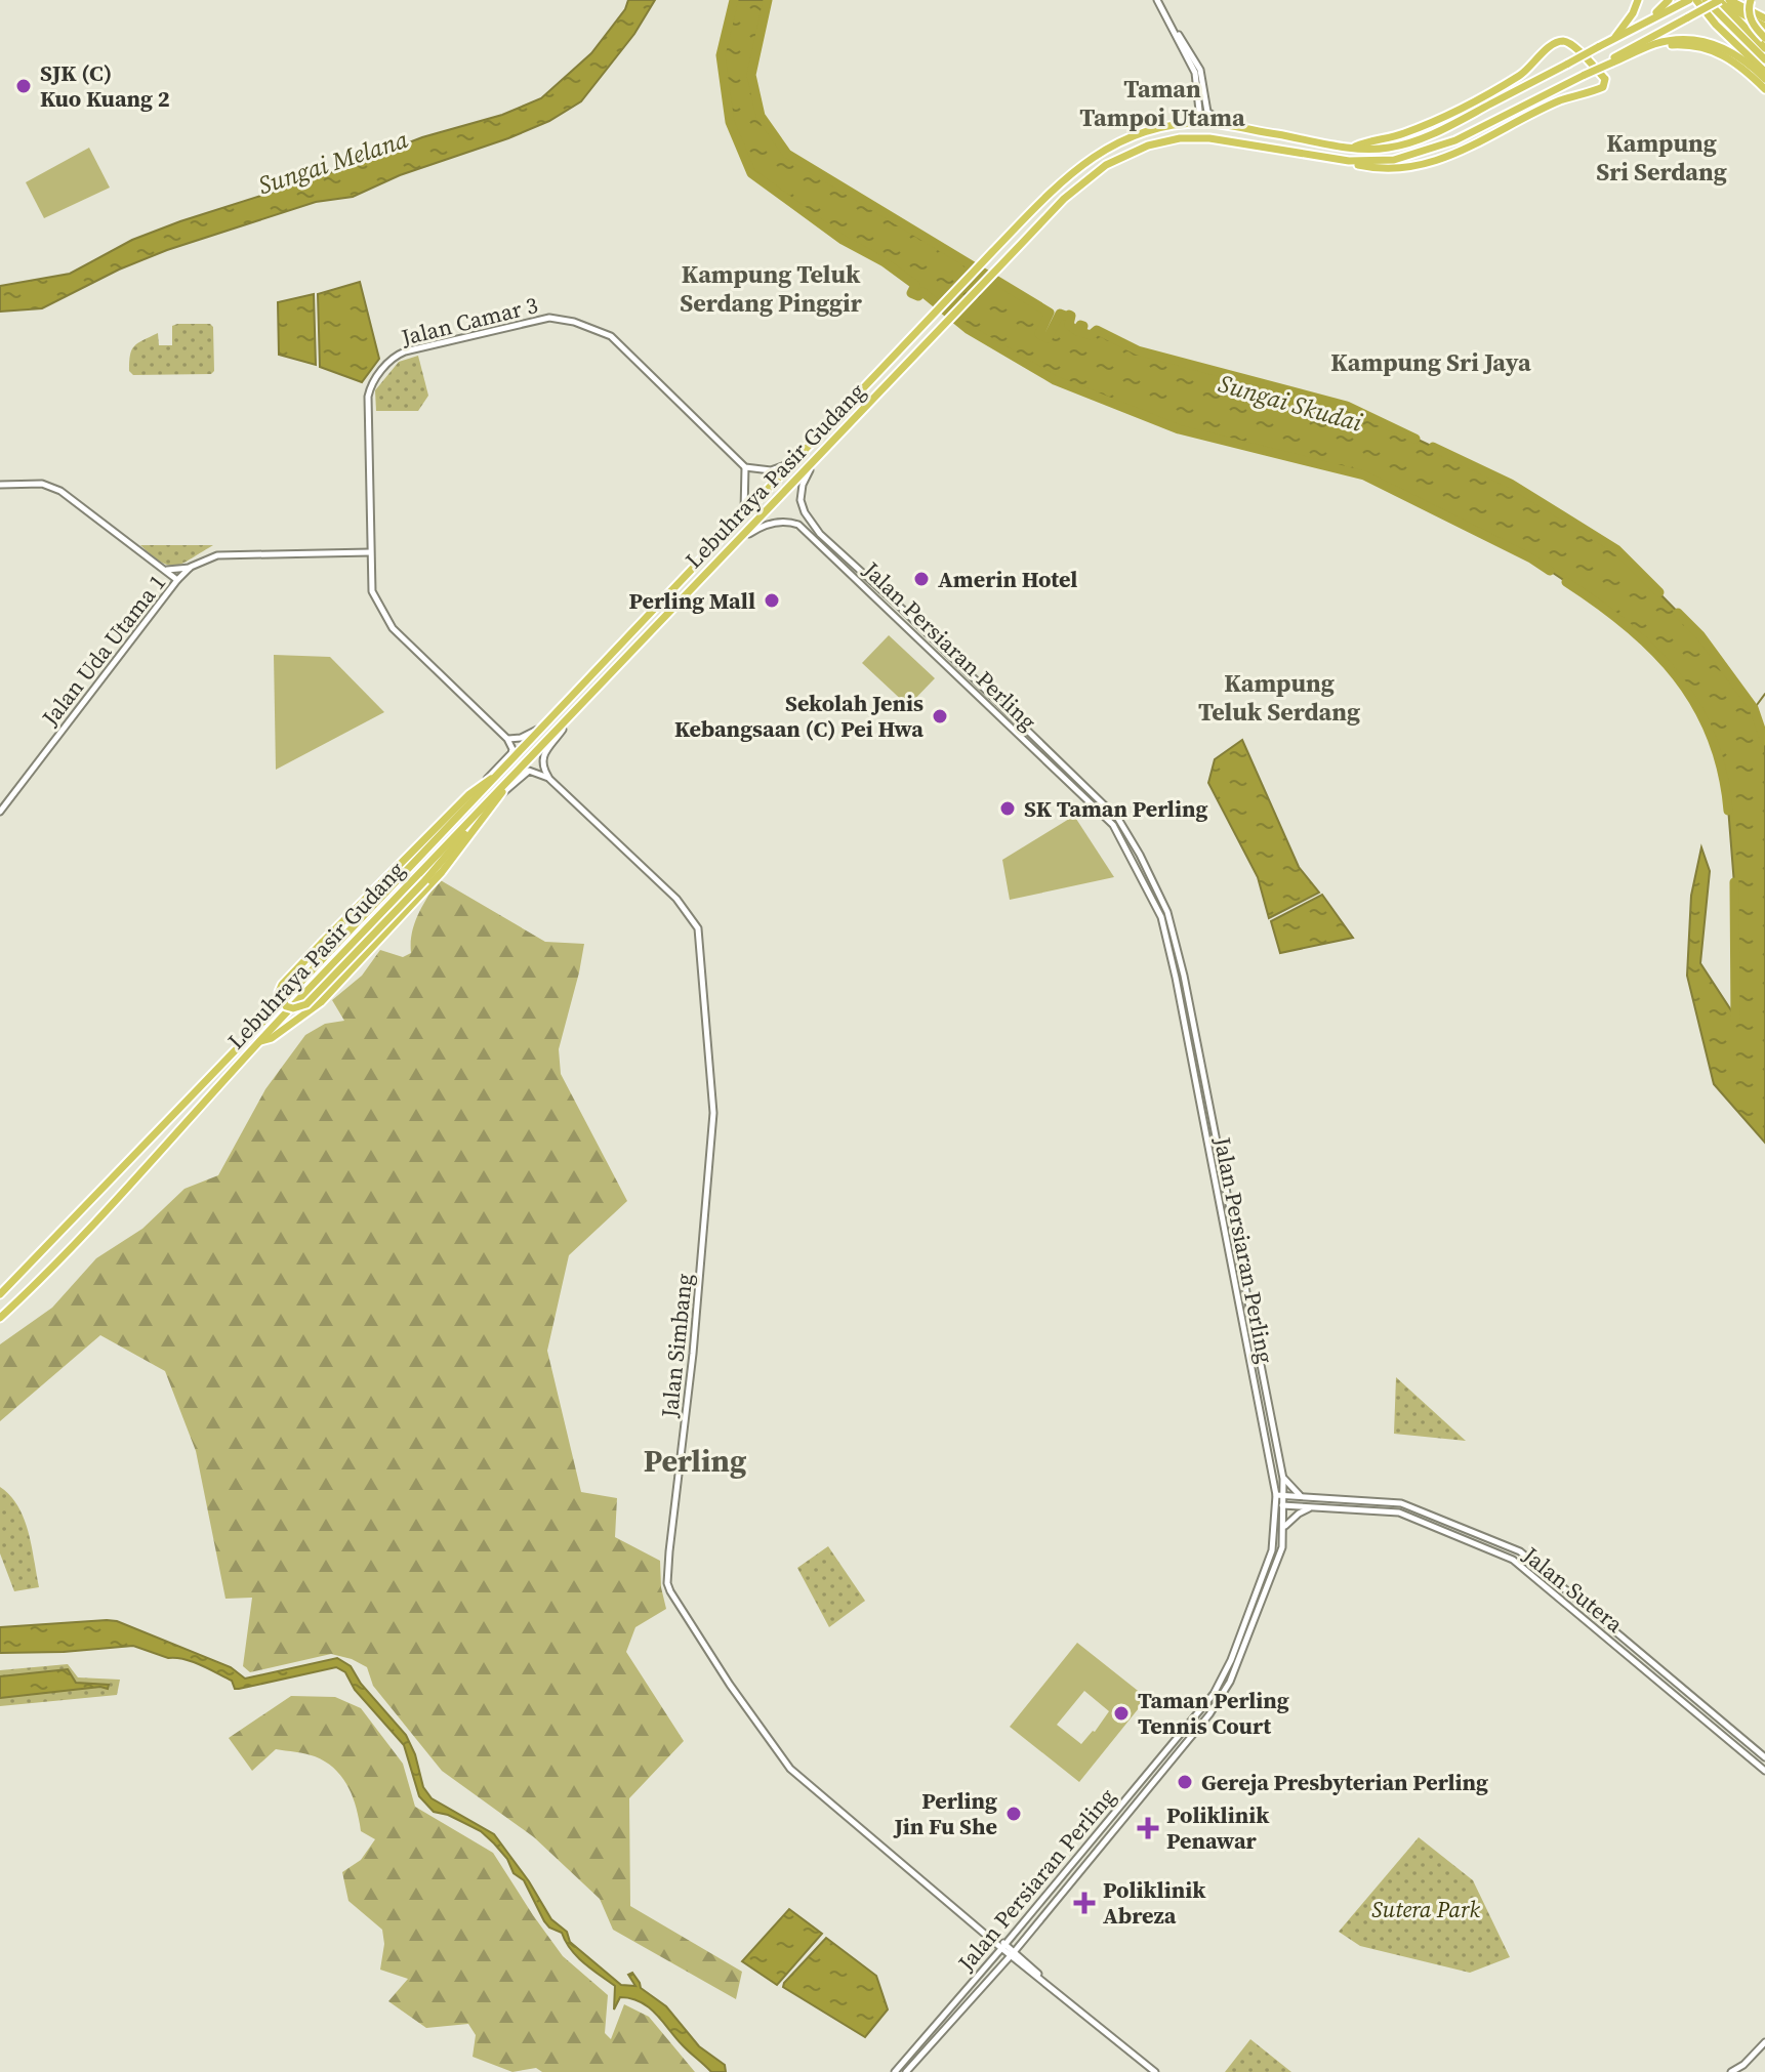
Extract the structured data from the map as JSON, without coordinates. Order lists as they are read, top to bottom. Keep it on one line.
{"streets":{"highway":["Lebuhraya Pasir Gudang"],"street":["Jalan Camar 3","Jalan Persiaran Perling","Jalan Uda Utama 1","Jalan Simbang","Jalan Sutera"]},"crossings":[["Jalan Camar 3","Jalan Uda Utama 1"],["Lebuhraya Pasir Gudang","Jalan Persiaran Perling"],["Jalan Persiaran Perling","Jalan Simbang"],["Jalan Persiaran Perling","Jalan Sutera"]],"districts":["Taman Tampoi Utama","Kampung Sri Serdang","Kampung Teluk Serdang Pinggir","Kampung Sri Jaya","Kampung Teluk Serdang","Perling"],"water":["Sungai Melana","Sungai Skudai"],"parks":["Sutera Park"],"places":{"other":["SJK (C) Kuo Kuang 2","Amerin Hotel","Perling Mall","Sekolah Jenis Kebangsaan (C) Pei Hwa","SK Taman Perling","Taman Perling Tennis Court","Gereja Presbyterian Perling","Perling Jin Fu She"],"health":["Poliklinik Penawar","Poliklinik Abreza"]}}
